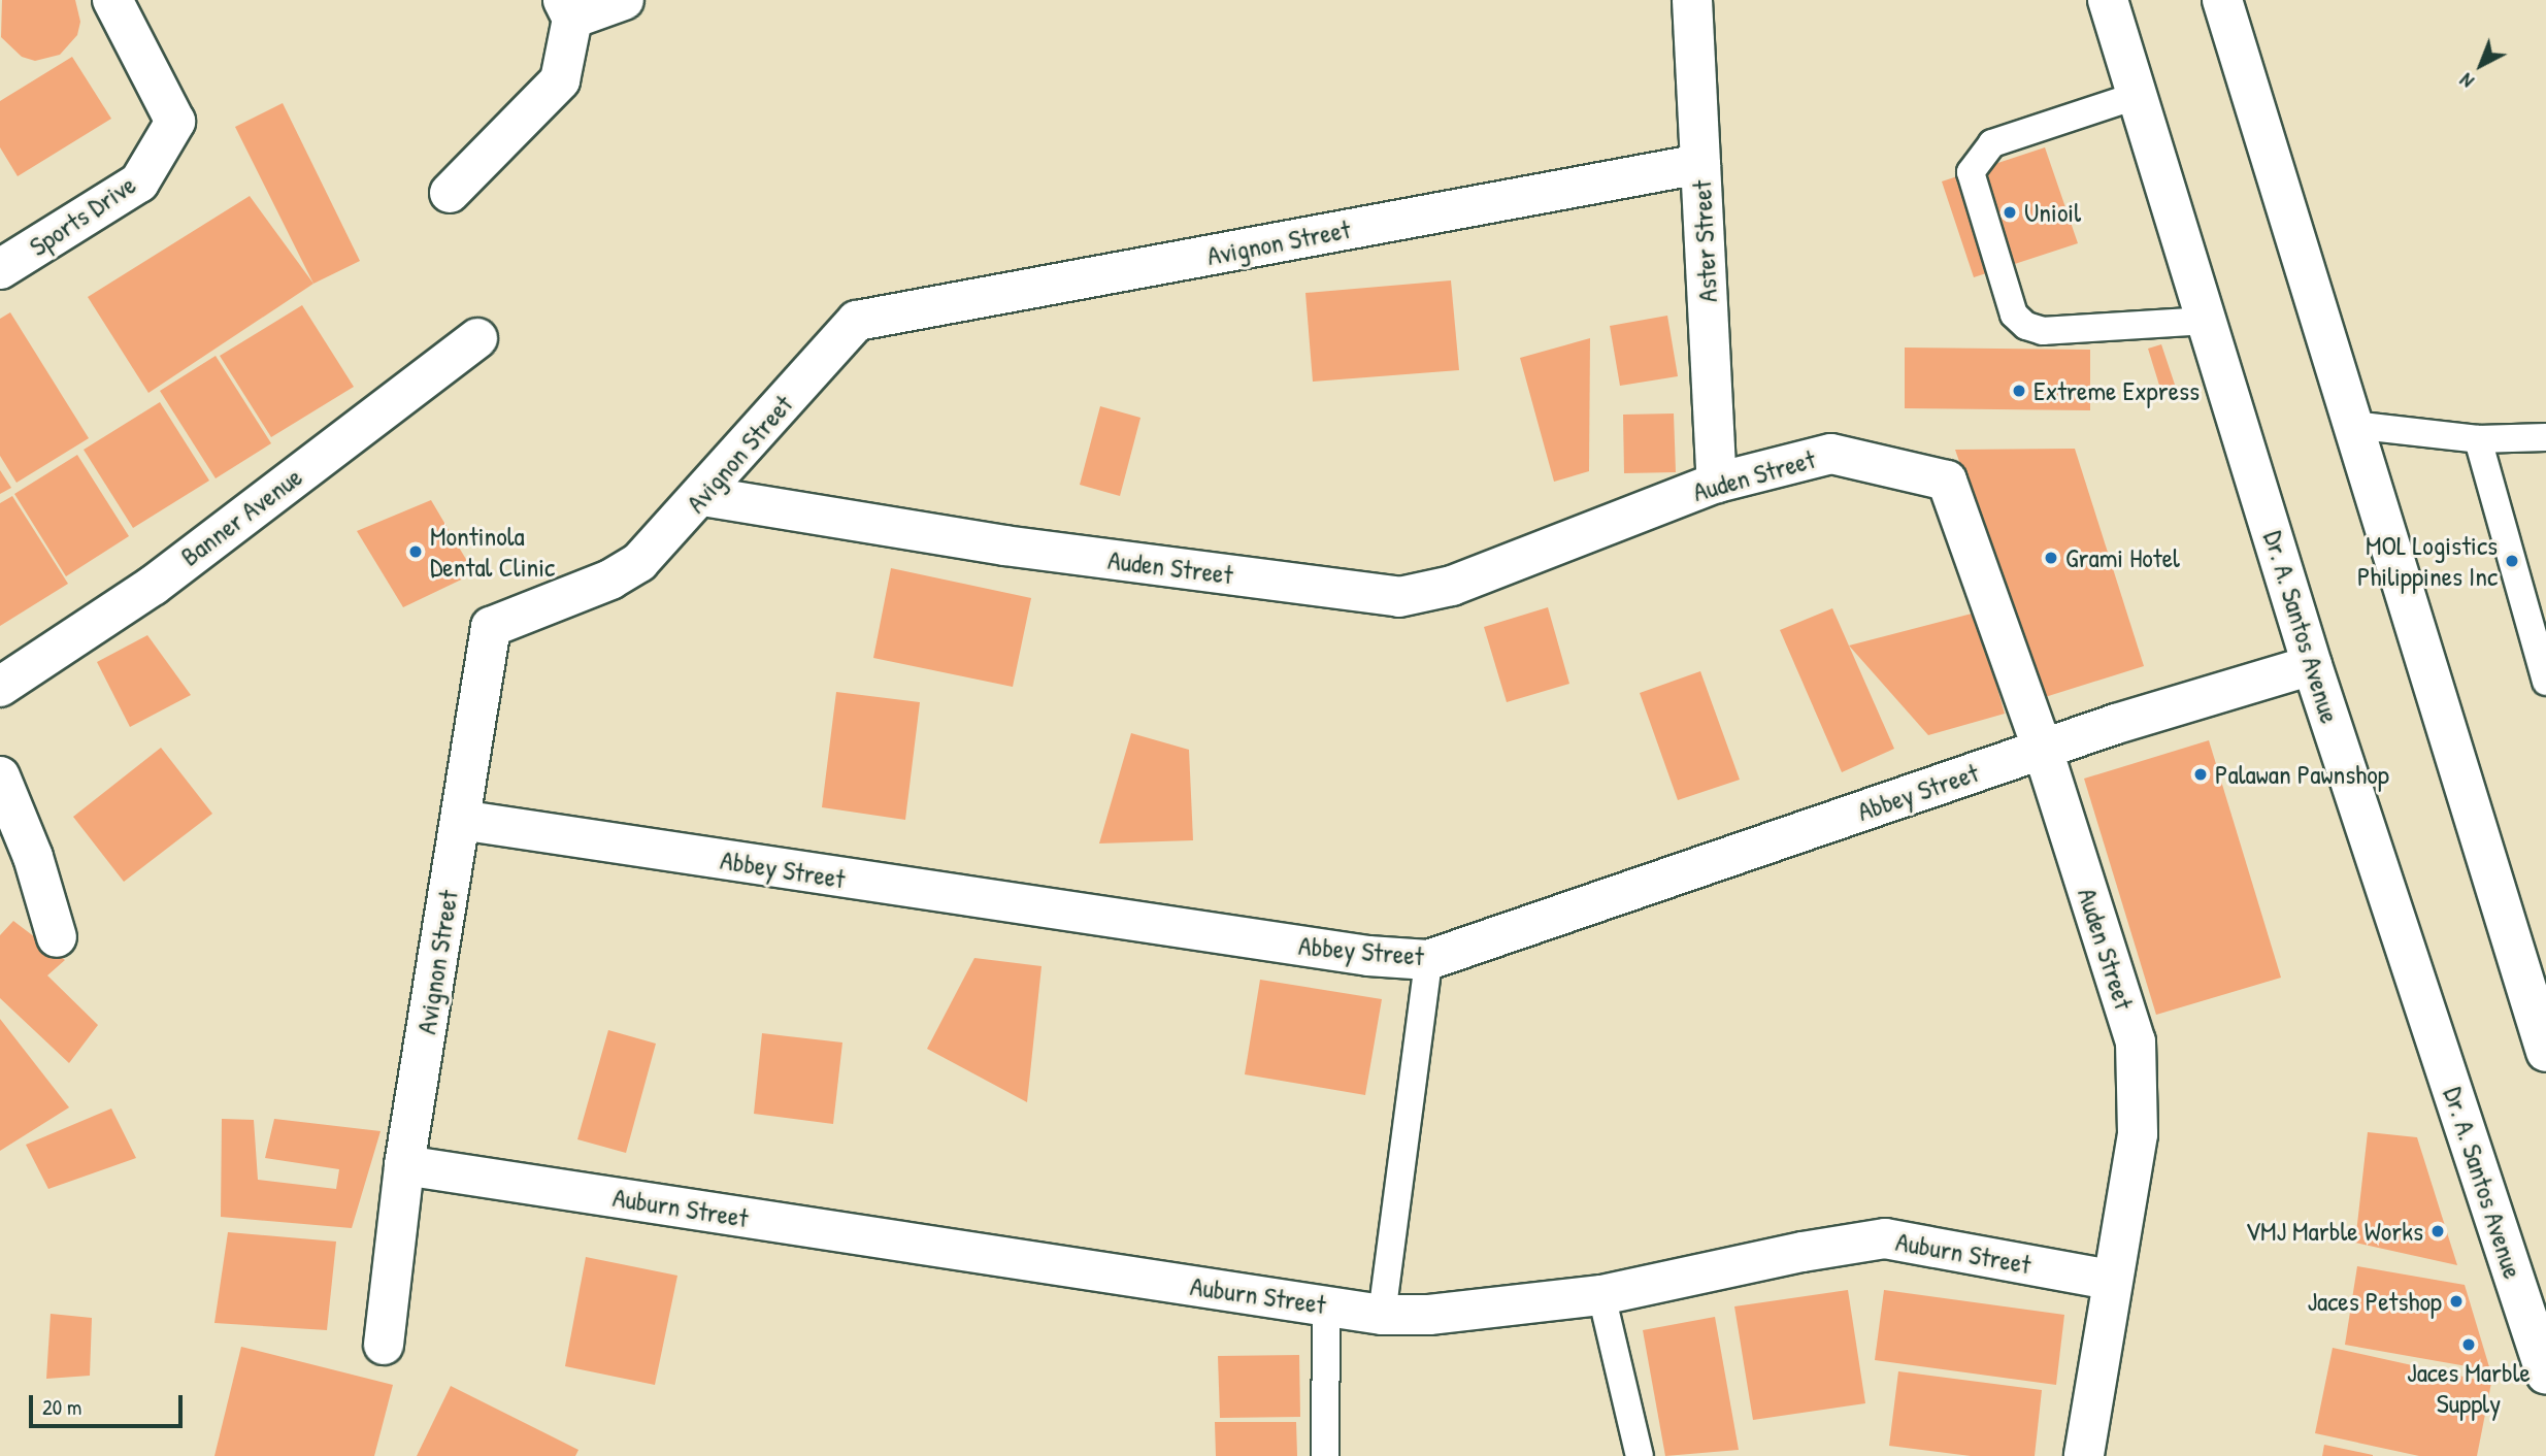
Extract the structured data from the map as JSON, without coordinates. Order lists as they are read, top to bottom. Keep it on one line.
{"streets":{"street":["Sports Drive","Aster Street","Avignon Street","Auden Street","Banner Avenue","Dr. A. Santos Avenue","Abbey Street","Auburn Street"]},"crossings":[["Aster Street","Avignon Street"],["Aster Street","Auden Street"],["Avignon Street","Auden Street"],["Avignon Street","Abbey Street"],["Avignon Street","Auburn Street"],["Auden Street","Abbey Street"],["Auden Street","Auburn Street"],["Dr. A. Santos Avenue","Abbey Street"]],"places":["Unioil","Extreme Express","Montinola Dental Clinic","Grami Hotel","MOL Logistics Philippines Inc","Palawan Pawnshop","VMJ Marble Works","Jaces Petshop","Jaces Marble Supply"],"scale_bar":"20 m","north":"bottom left"}
